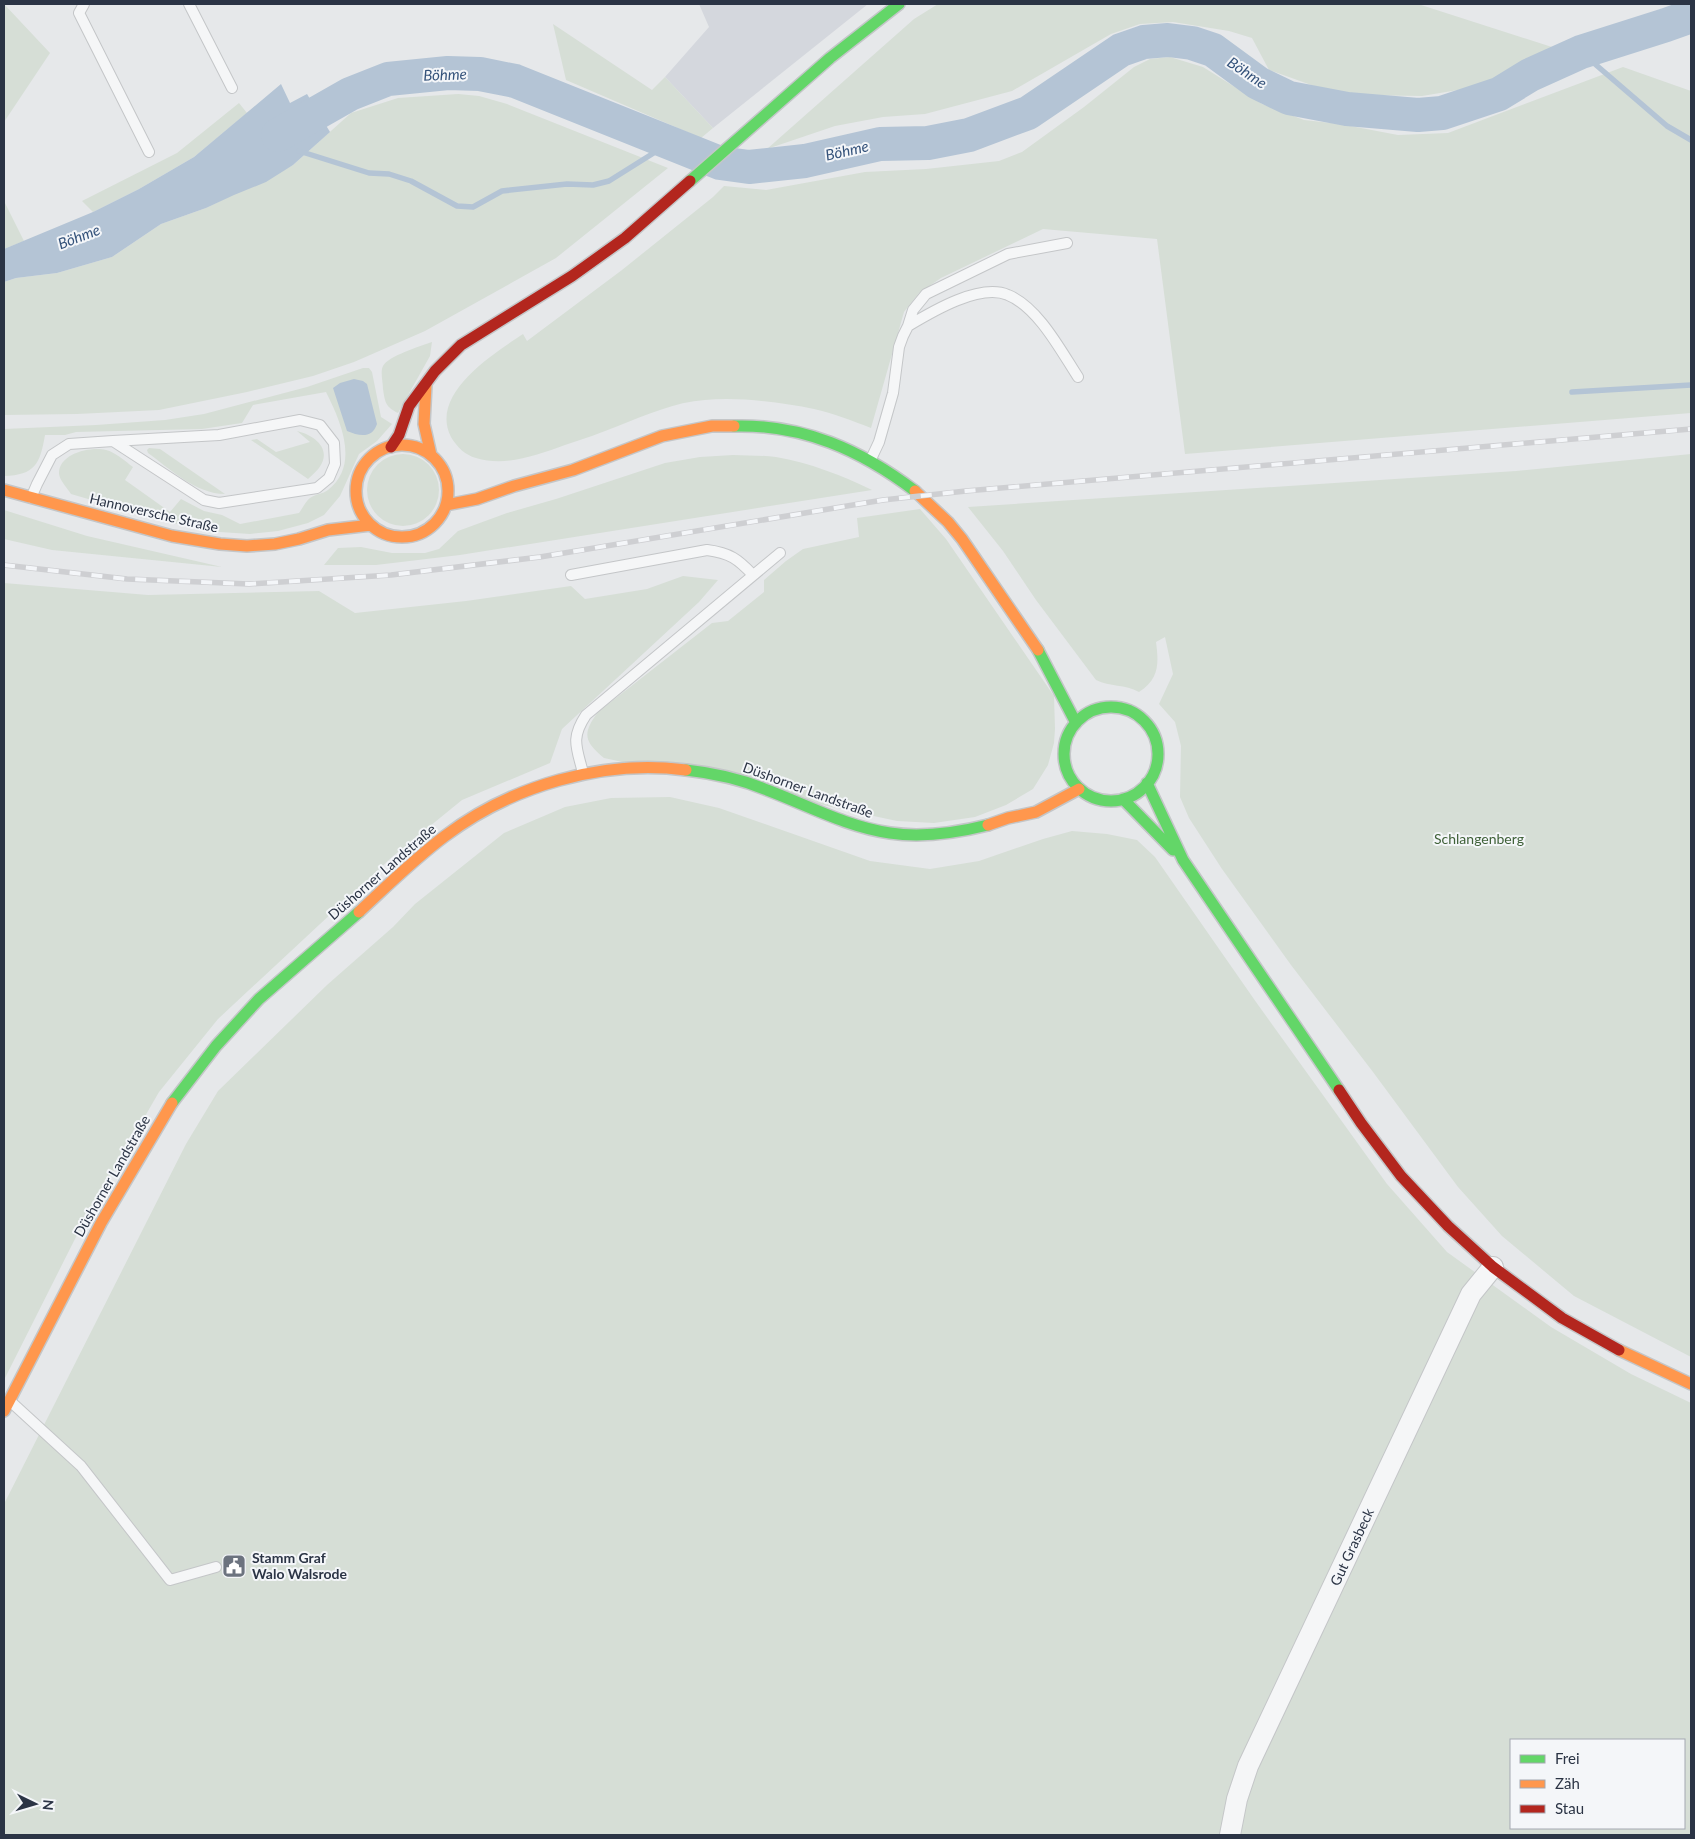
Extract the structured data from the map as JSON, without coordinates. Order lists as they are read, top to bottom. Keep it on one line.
{"streets":{"main road":["Hannoversche Straße","Düshorner Landstraße"],"street":["Gut Grasbeck"]},"water":["Böhme"],"parks":["Schlangenberg"],"places":{"public building":["Stamm Graf Walo Walsrode"]},"legend":["Frei","Zäh","Stau"],"north":"right"}
